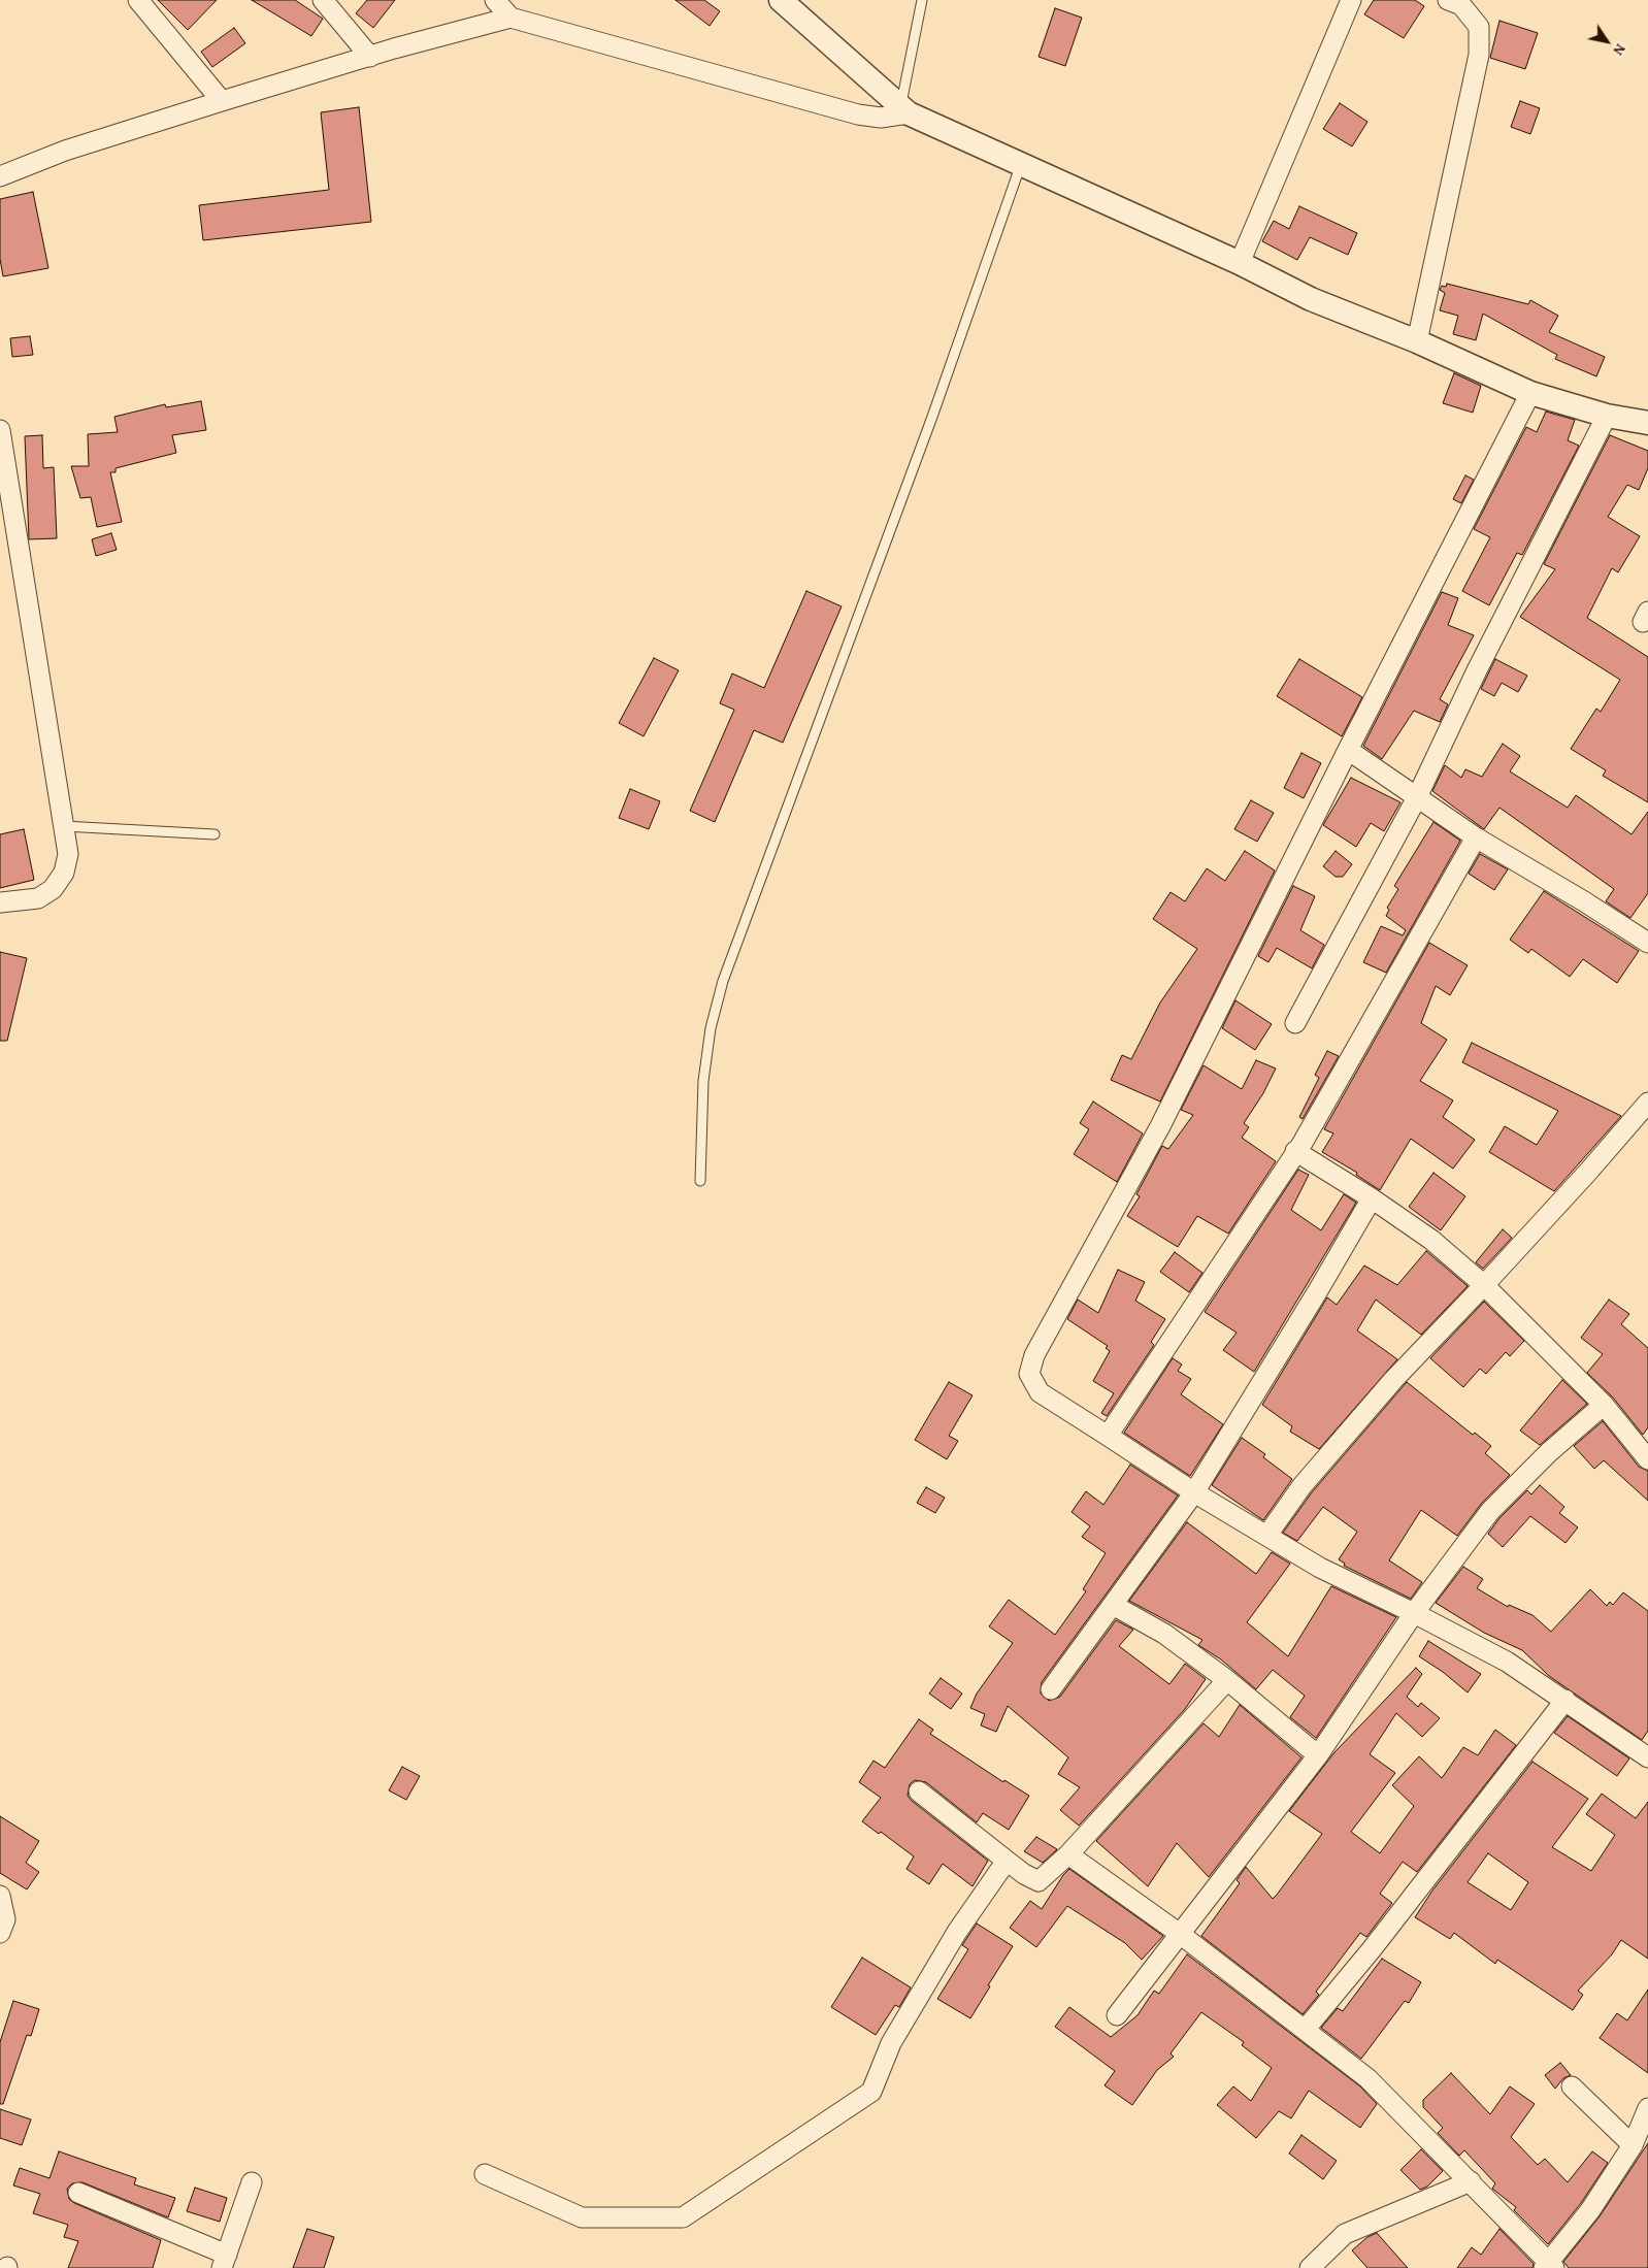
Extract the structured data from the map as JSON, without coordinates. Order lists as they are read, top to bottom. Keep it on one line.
{"north":"bottom right"}
